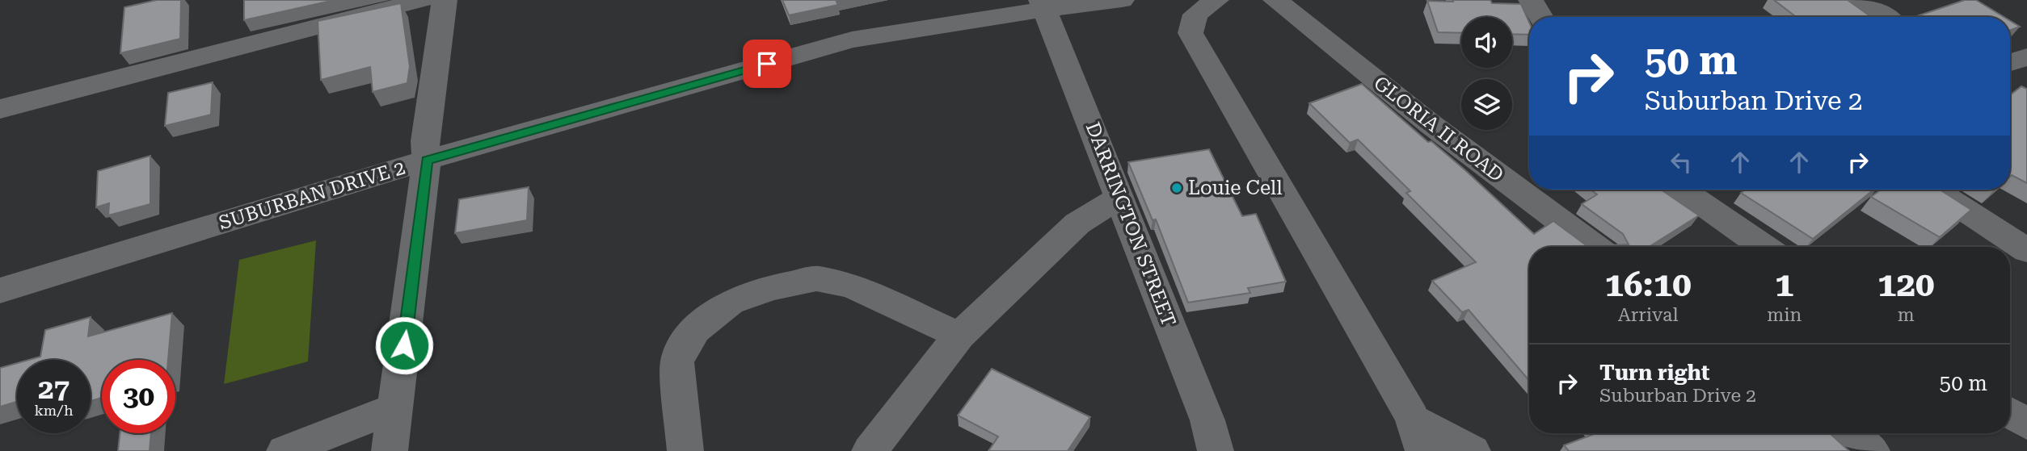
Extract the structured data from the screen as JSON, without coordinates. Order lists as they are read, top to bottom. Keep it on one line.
{"streets":{"street":["GLORIA II ROAD","SUBURBAN DRIVE 2","DARRINGTON STREET"]},"crossings":[["SUBURBAN DRIVE 2","DARRINGTON STREET"]],"places":["Louie Cell"],"page":{"turn":["50 m","Suburban Drive 2"],"eta":["16:10","Arrival","1","min","120","m"],"list":[{"name":"Turn right","note":"Suburban Drive 2","value":"50 m"}],"speed":"27 km/h","limit":"30"}}
